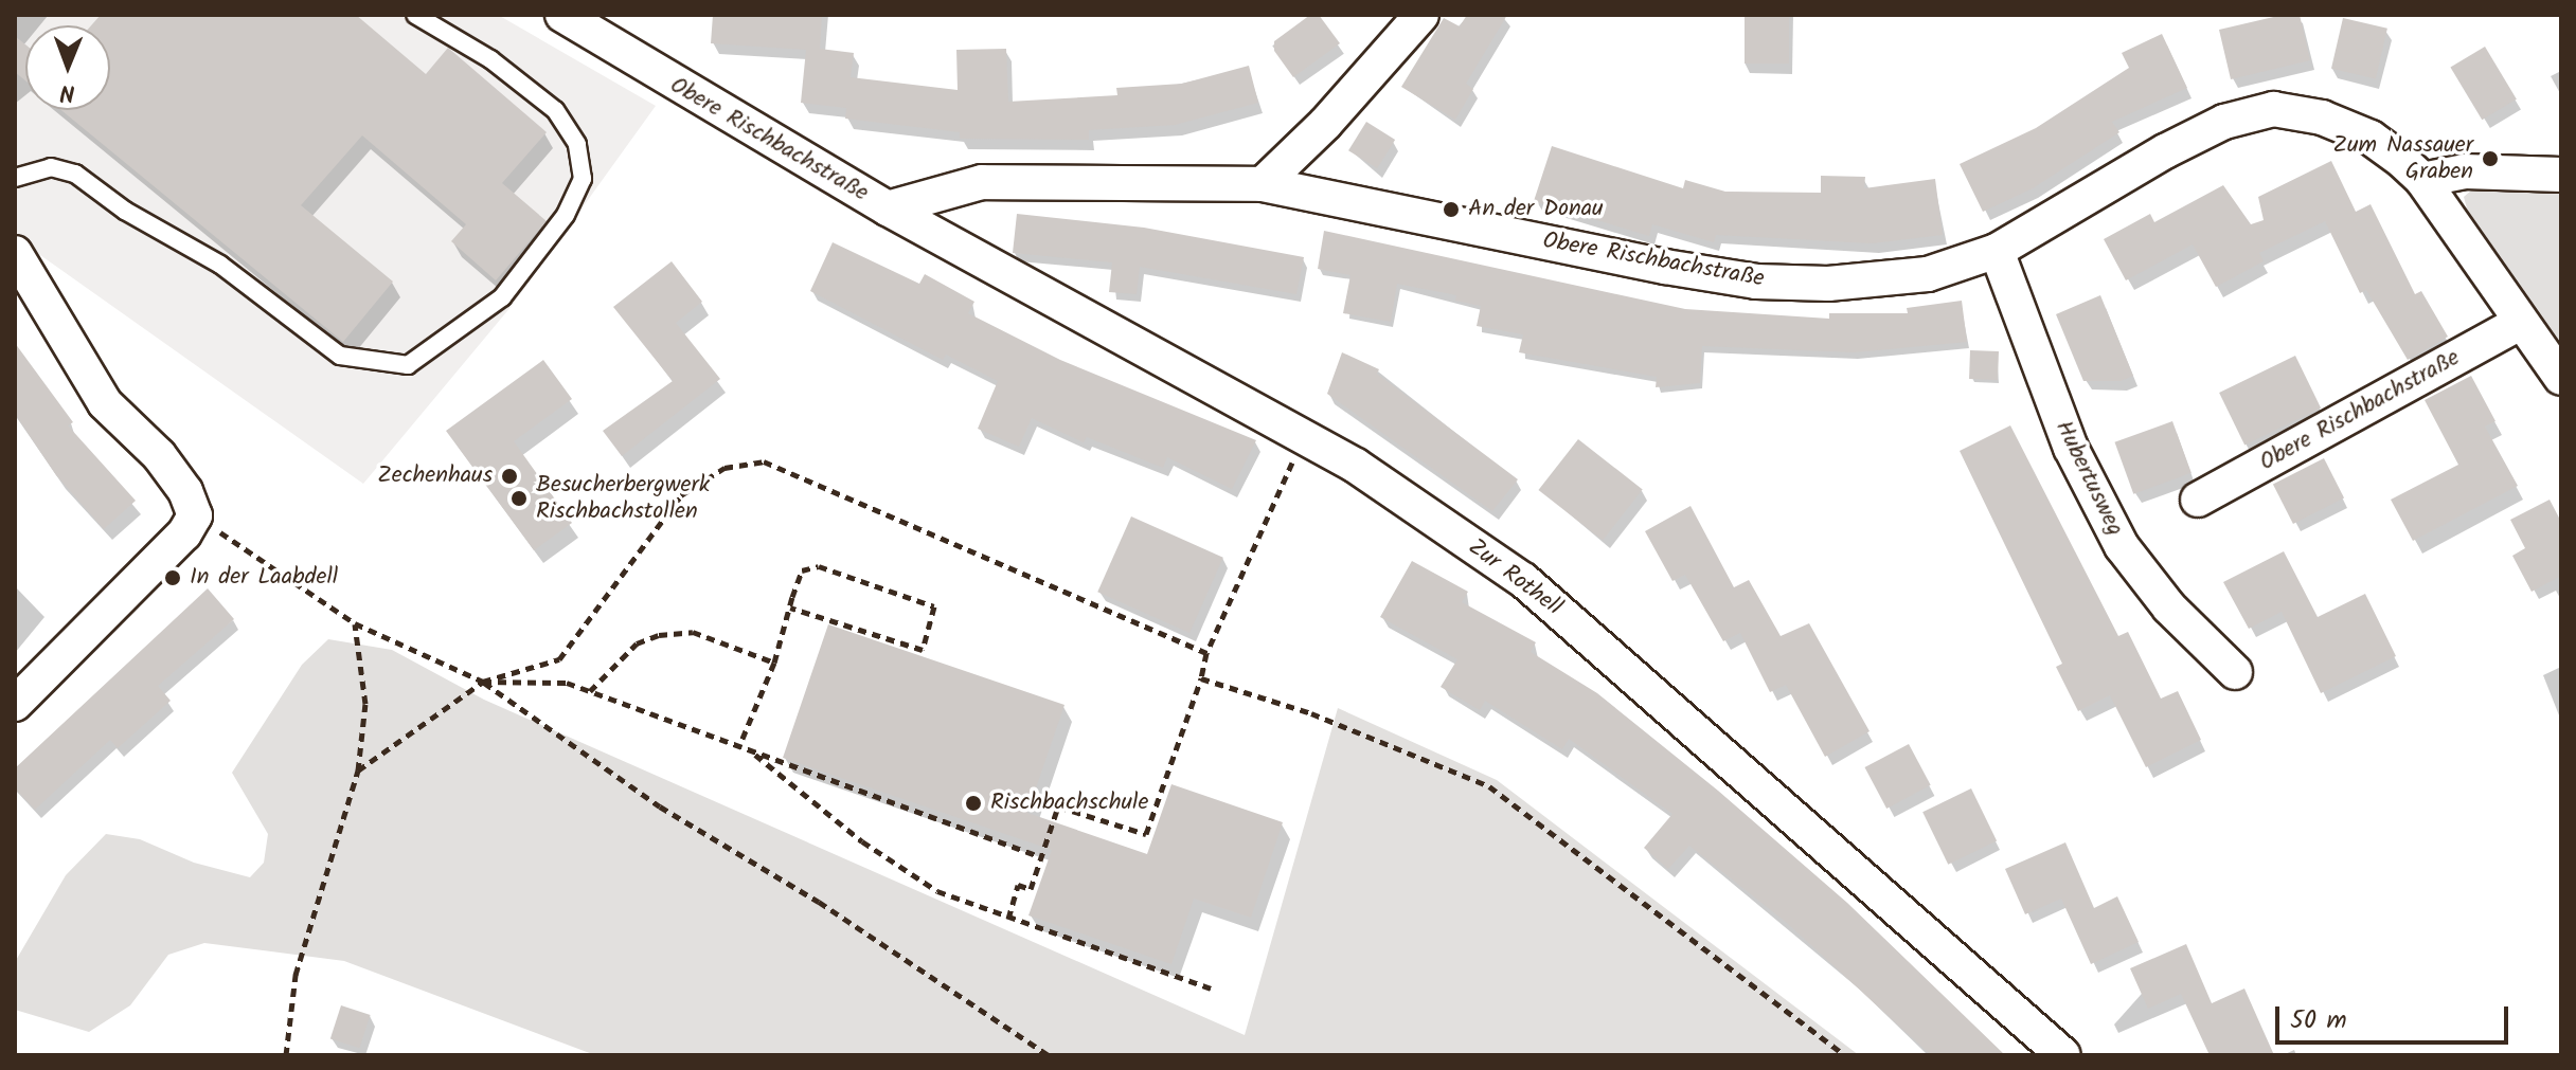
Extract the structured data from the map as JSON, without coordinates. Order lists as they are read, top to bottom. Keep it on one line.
{"streets":{"street":["Obere Rischbachstraße","Hubertusweg","Zur Rothell"]},"crossings":[["Obere Rischbachstraße","Hubertusweg"],["Obere Rischbachstraße","Zur Rothell"]],"places":["Zum Nassauer Graben","An der Donau","Zechenhaus","Besucherbergwerk Rischbachstollen","In der Laabdell","Rischbachschule"],"scale_bar":"50 m","north":"bottom"}
